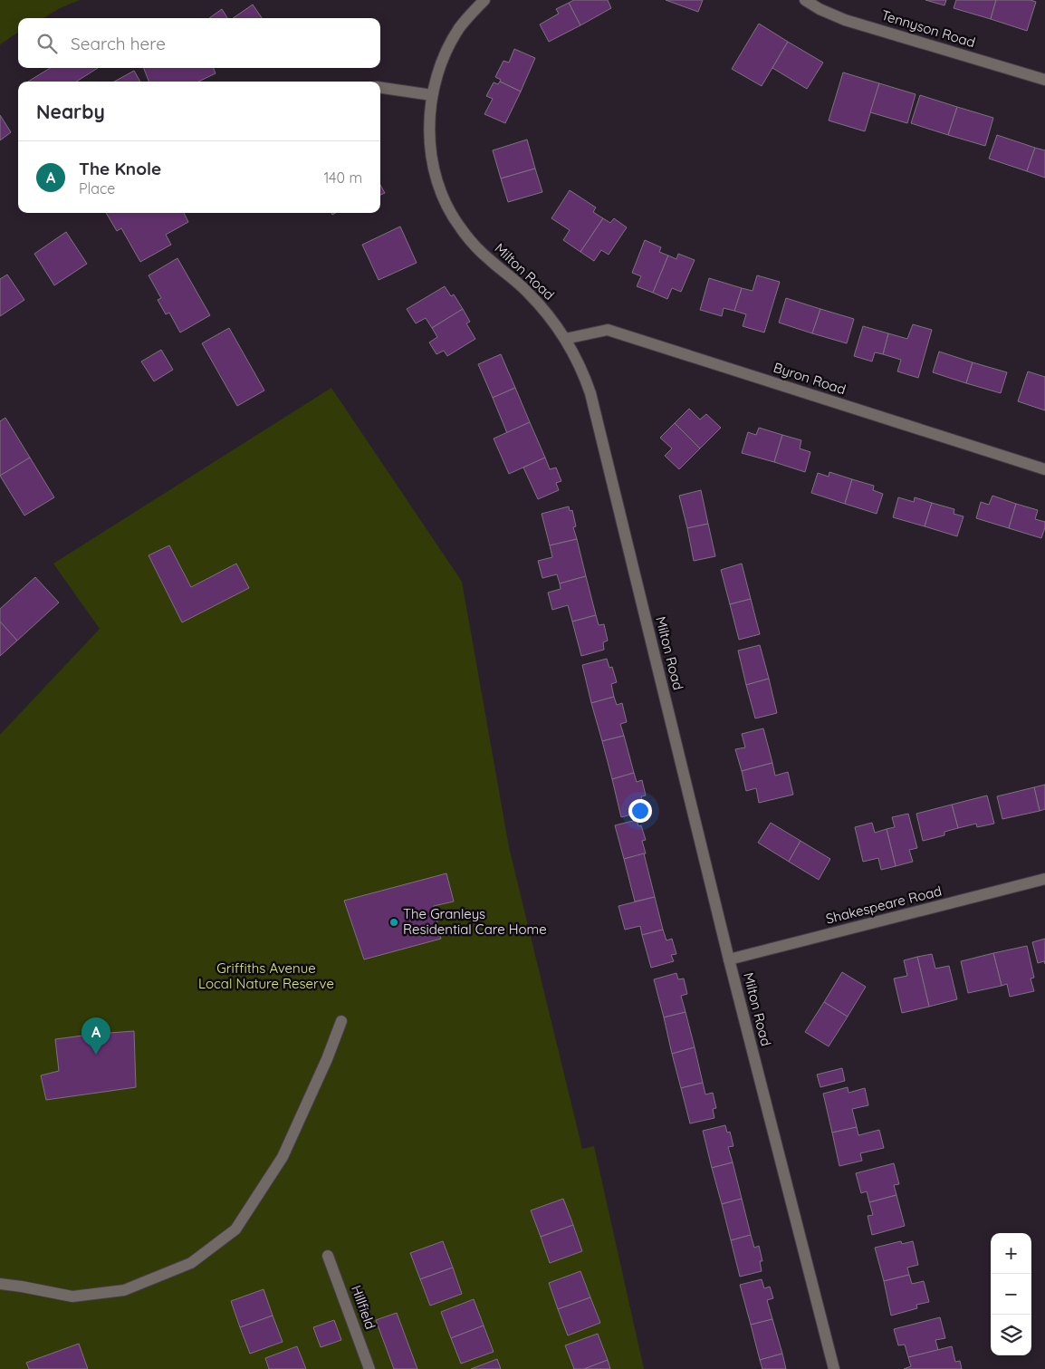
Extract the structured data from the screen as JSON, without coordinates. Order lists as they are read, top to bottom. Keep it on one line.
{"streets":{"street":["Tennyson Road","Milton Road","Byron Road","Shakespeare Road","Hillfield"]},"crossings":[["Milton Road","Byron Road"],["Milton Road","Shakespeare Road"]],"parks":["Griffiths Avenue Local Nature Reserve"],"places":["The Granleys Residential Care Home"],"page":{"search":"Search here","heading":"Nearby","list":[{"mark":"A","name":"The Knole","note":"Place","value":"140 m"}],"pins":"A","map_buttons":["+","−"]}}
